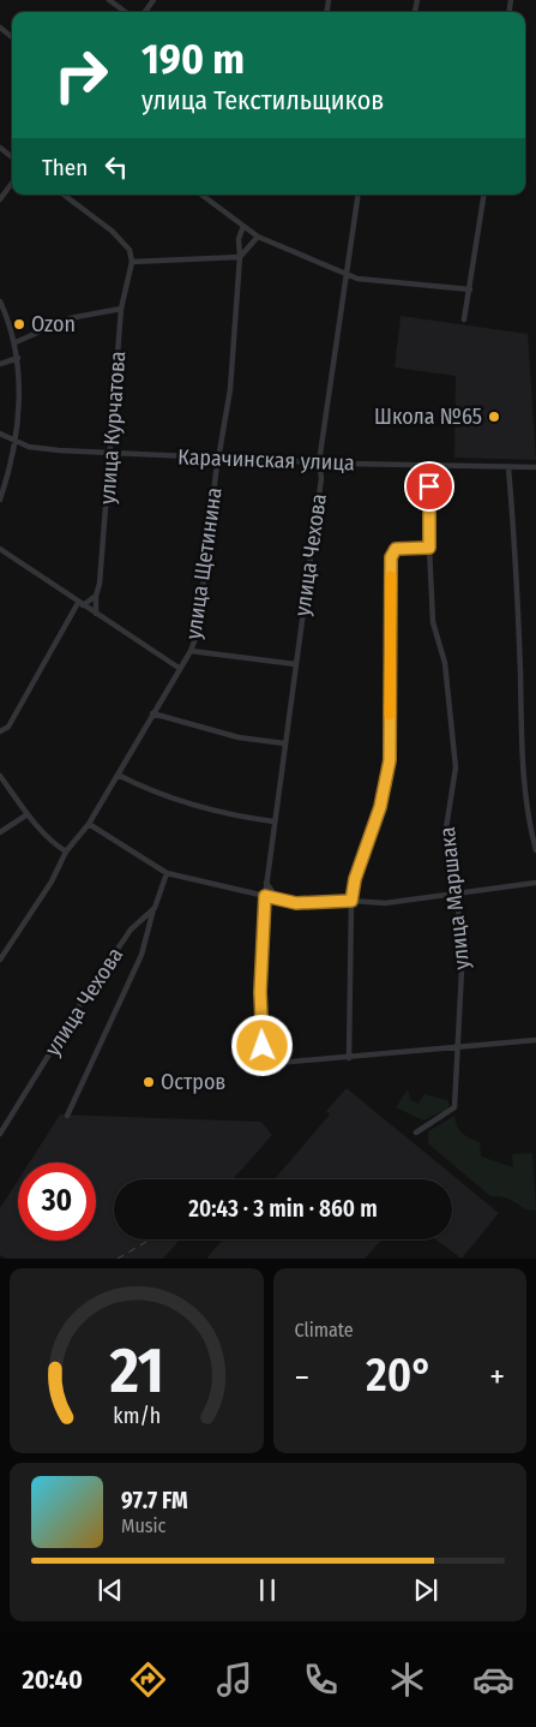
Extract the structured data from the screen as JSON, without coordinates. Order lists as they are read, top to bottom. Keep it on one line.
{"streets":{"street":["улица Курчатова","Карачинская улица","улица Чехова","улица Щетинина","улица Маршака"]},"crossings":[["улица Курчатова","Карачинская улица"],["Карачинская улица","улица Чехова"],["Карачинская улица","улица Щетинина"],["Карачинская улица","улица Маршака"]],"places":["Ozon","Школа №65","Остров"],"page":{"turn":["190 m","улица Текстильщиков"],"then":"Then","limit":"30","trip":"20:43 · 3 min · 860 m","tile":"Climate","heat":["−","20°","+"],"song":["97.7 FM","Music"],"tabs":"20:40","gauge":["21","km/h"]}}
